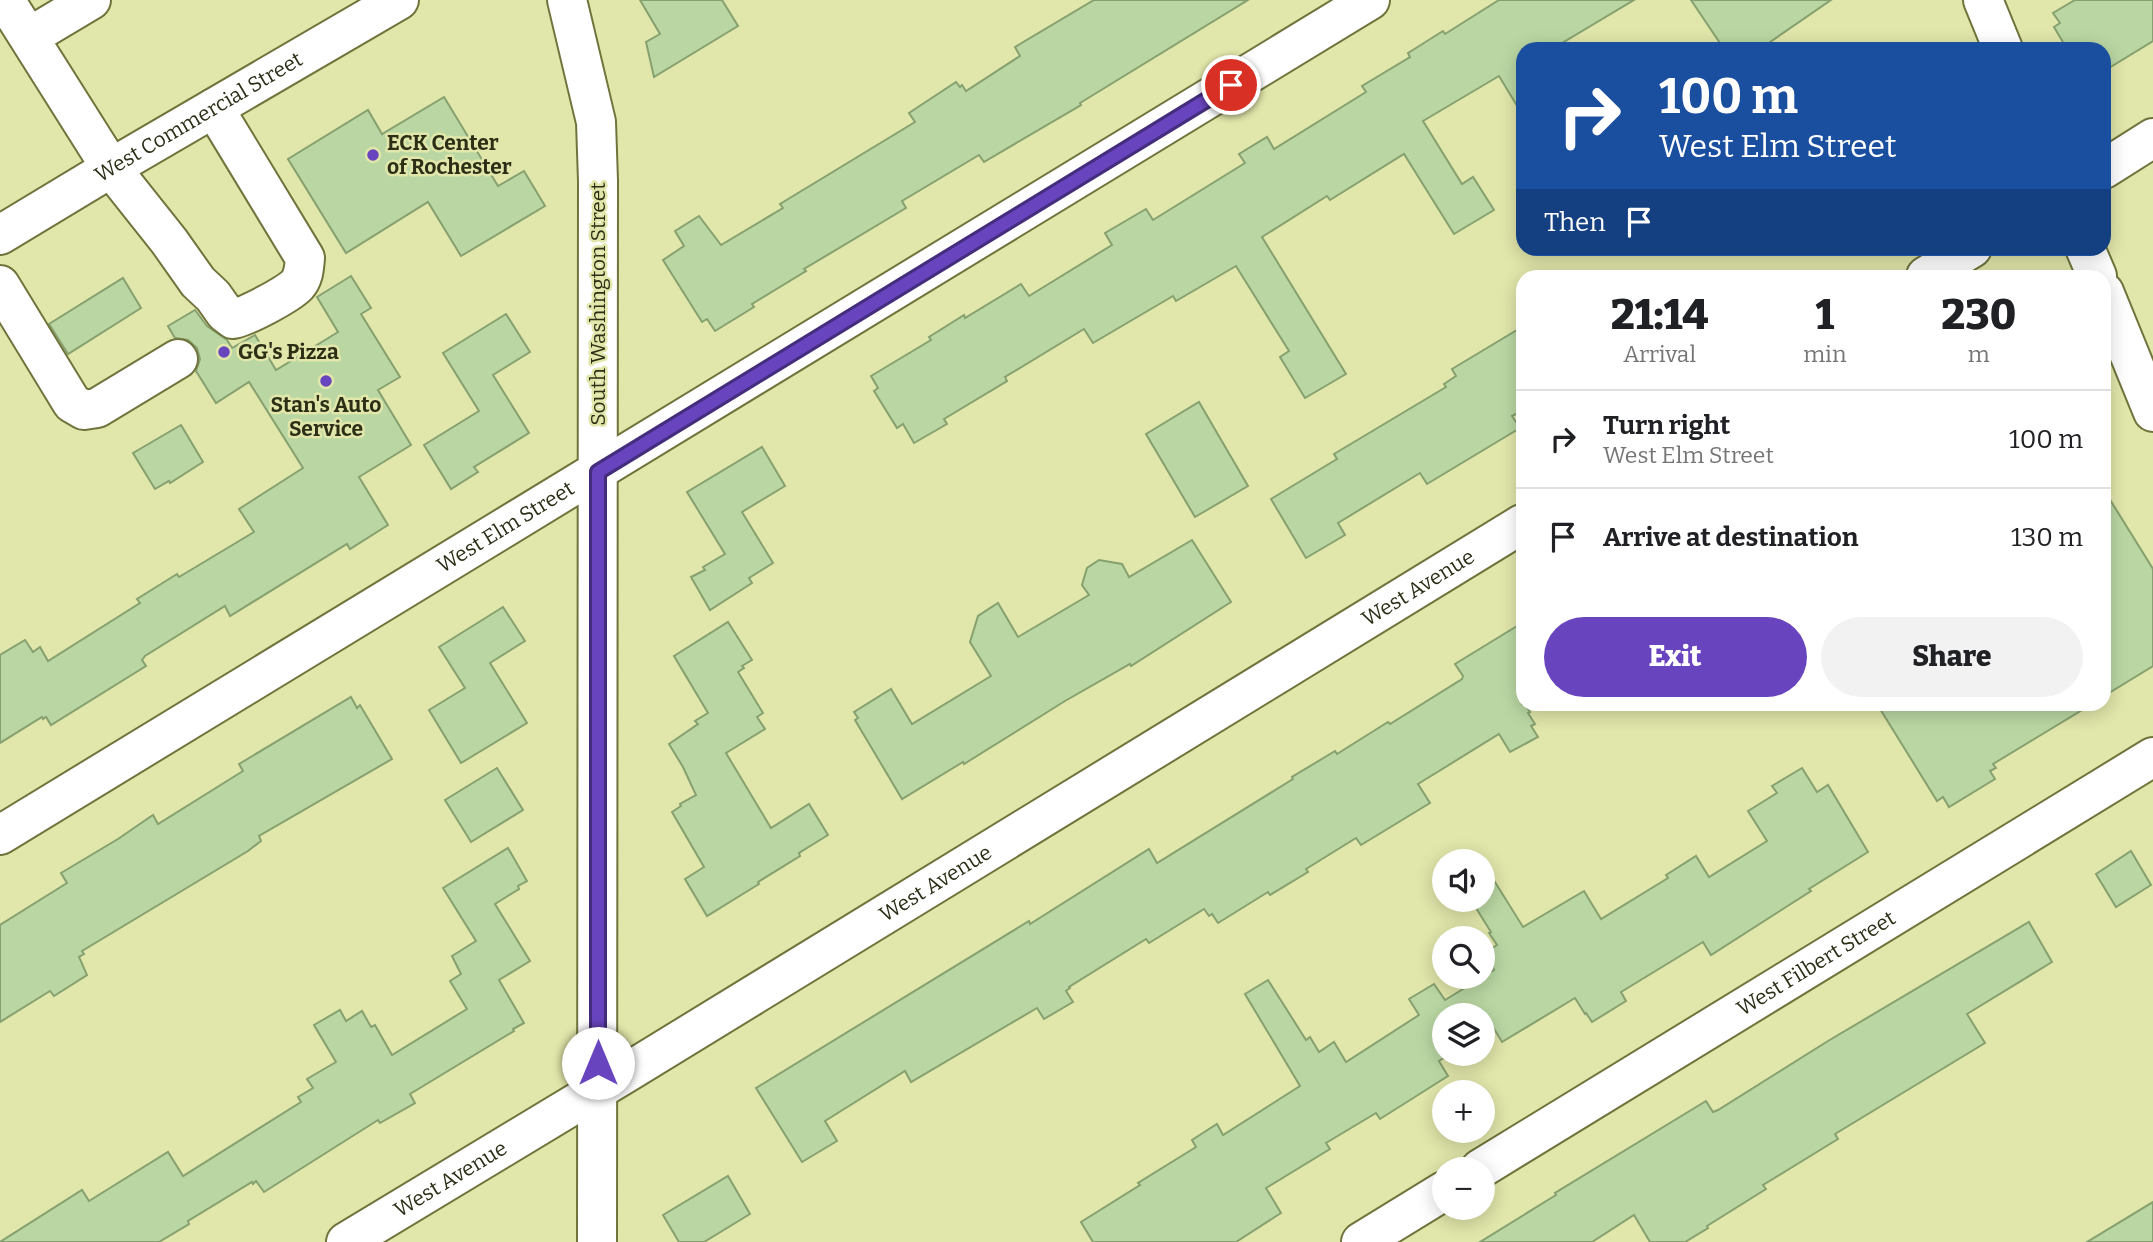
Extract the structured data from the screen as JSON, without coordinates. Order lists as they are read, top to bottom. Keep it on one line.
{"streets":{"street":["West Commercial Street","South Washington Street","West Elm Street","West Avenue","West Filbert Street"]},"crossings":[["South Washington Street","West Elm Street"],["South Washington Street","West Avenue"]],"places":["ECK Center of Rochester","GG's Pizza","Stan's Auto Service"],"page":{"turn":["100 m","West Elm Street"],"then":"Then","eta":["21:14","Arrival","1","min","230","m"],"list":[{"name":"Turn right","note":"West Elm Street","value":"100 m"},{"name":"Arrive at destination","value":"130 m"}],"buttons":["Exit","Share"],"map_buttons":["+","−"]}}
